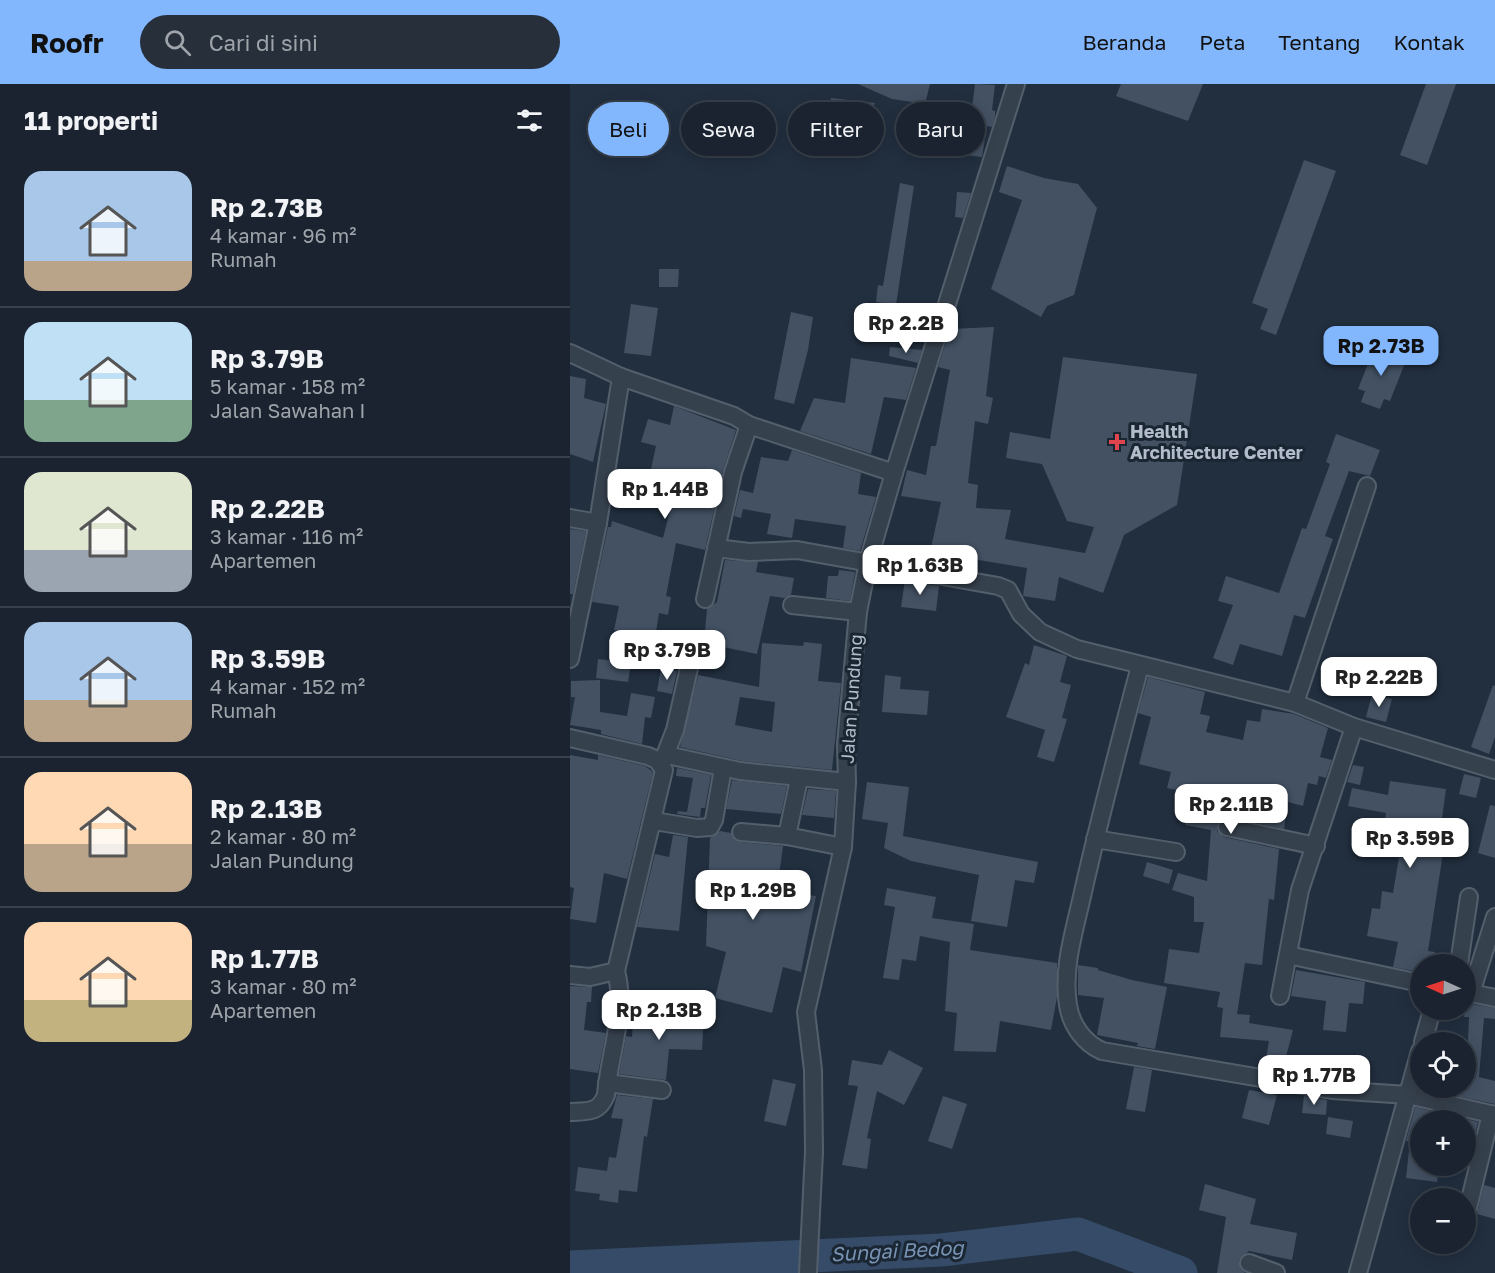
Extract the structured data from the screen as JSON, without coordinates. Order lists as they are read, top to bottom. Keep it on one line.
{"streets":{"street":["Jalan Pundung"]},"water":["Sungai Bedog"],"places":{"health":["Health Architecture Center"]},"north":"left","page":{"header":"Roofr","search":"Cari di sini","nav":["Beranda","Peta","Tentang","Kontak"],"heading":"11 properti","chip":["Beli","Sewa","Filter","Baru"],"list":[{"name":"Rp 2.73B","note":"4 kamar · 96 m² · Rumah"},{"name":"Rp 3.79B","note":"5 kamar · 158 m² · Jalan Sawahan I"},{"name":"Rp 2.22B","note":"3 kamar · 116 m² · Apartemen"},{"name":"Rp 3.59B","note":"4 kamar · 152 m² · Rumah"},{"name":"Rp 2.13B","note":"2 kamar · 80 m² · Jalan Pundung"},{"name":"Rp 1.77B","note":"3 kamar · 80 m² · Apartemen"}],"price":["Rp 2.2B","Rp 2.73B","Rp 1.44B","Rp 1.63B","Rp 3.79B","Rp 2.22B","Rp 2.11B","Rp 3.59B","Rp 1.29B","Rp 2.13B","Rp 1.77B"],"map_buttons":["+","−"]}}
